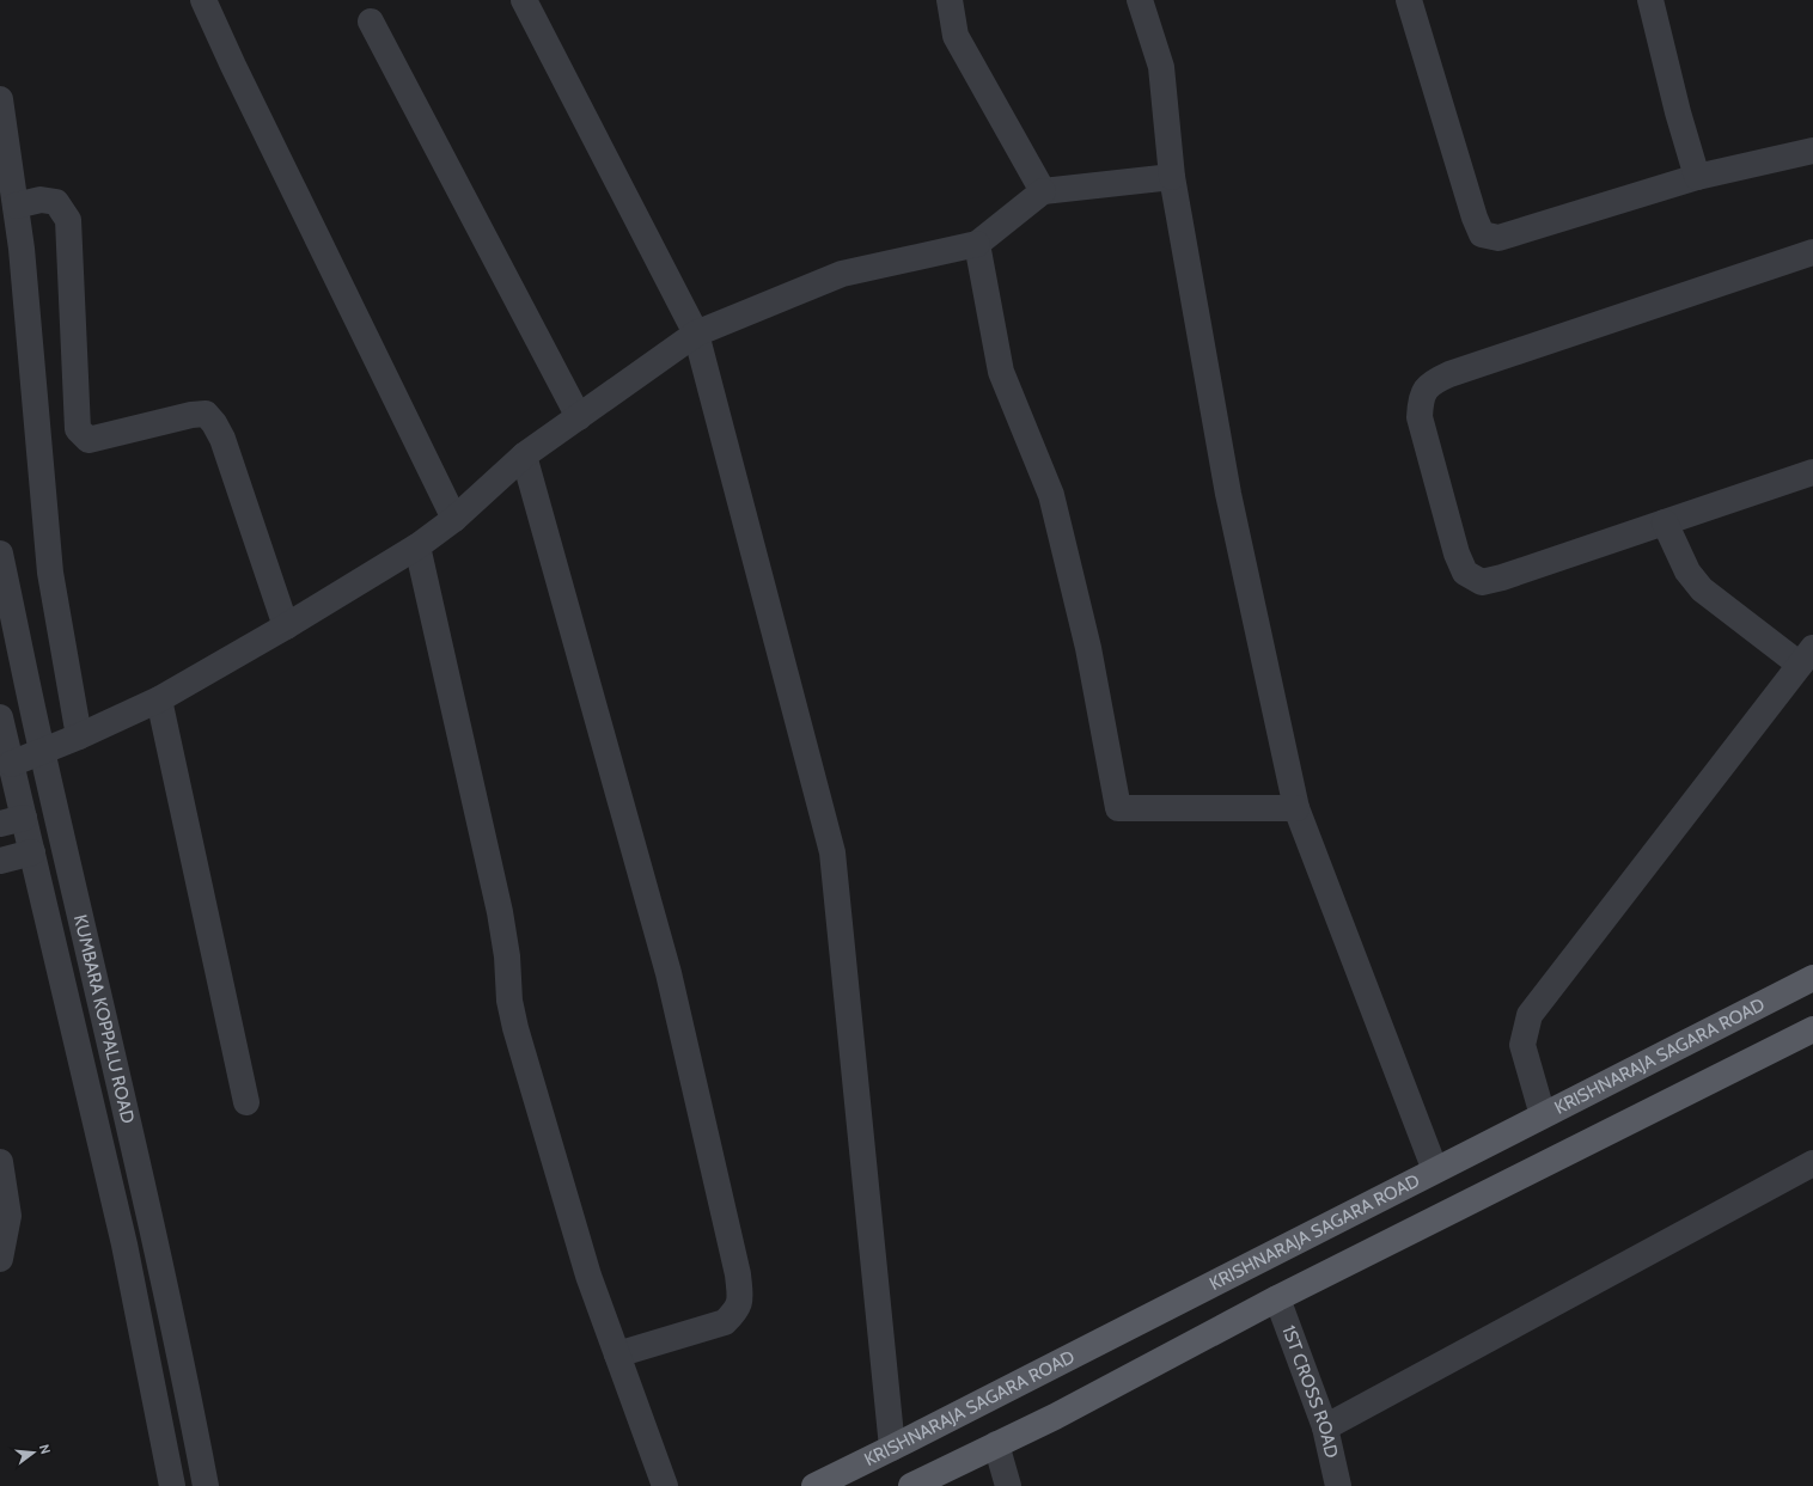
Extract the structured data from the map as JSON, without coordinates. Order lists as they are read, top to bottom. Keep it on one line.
{"streets":{"main road":["KRISHNARAJA SAGARA ROAD"],"street":["KUMBARA KOPPALU ROAD","1ST CROSS ROAD"]},"north":"right"}
